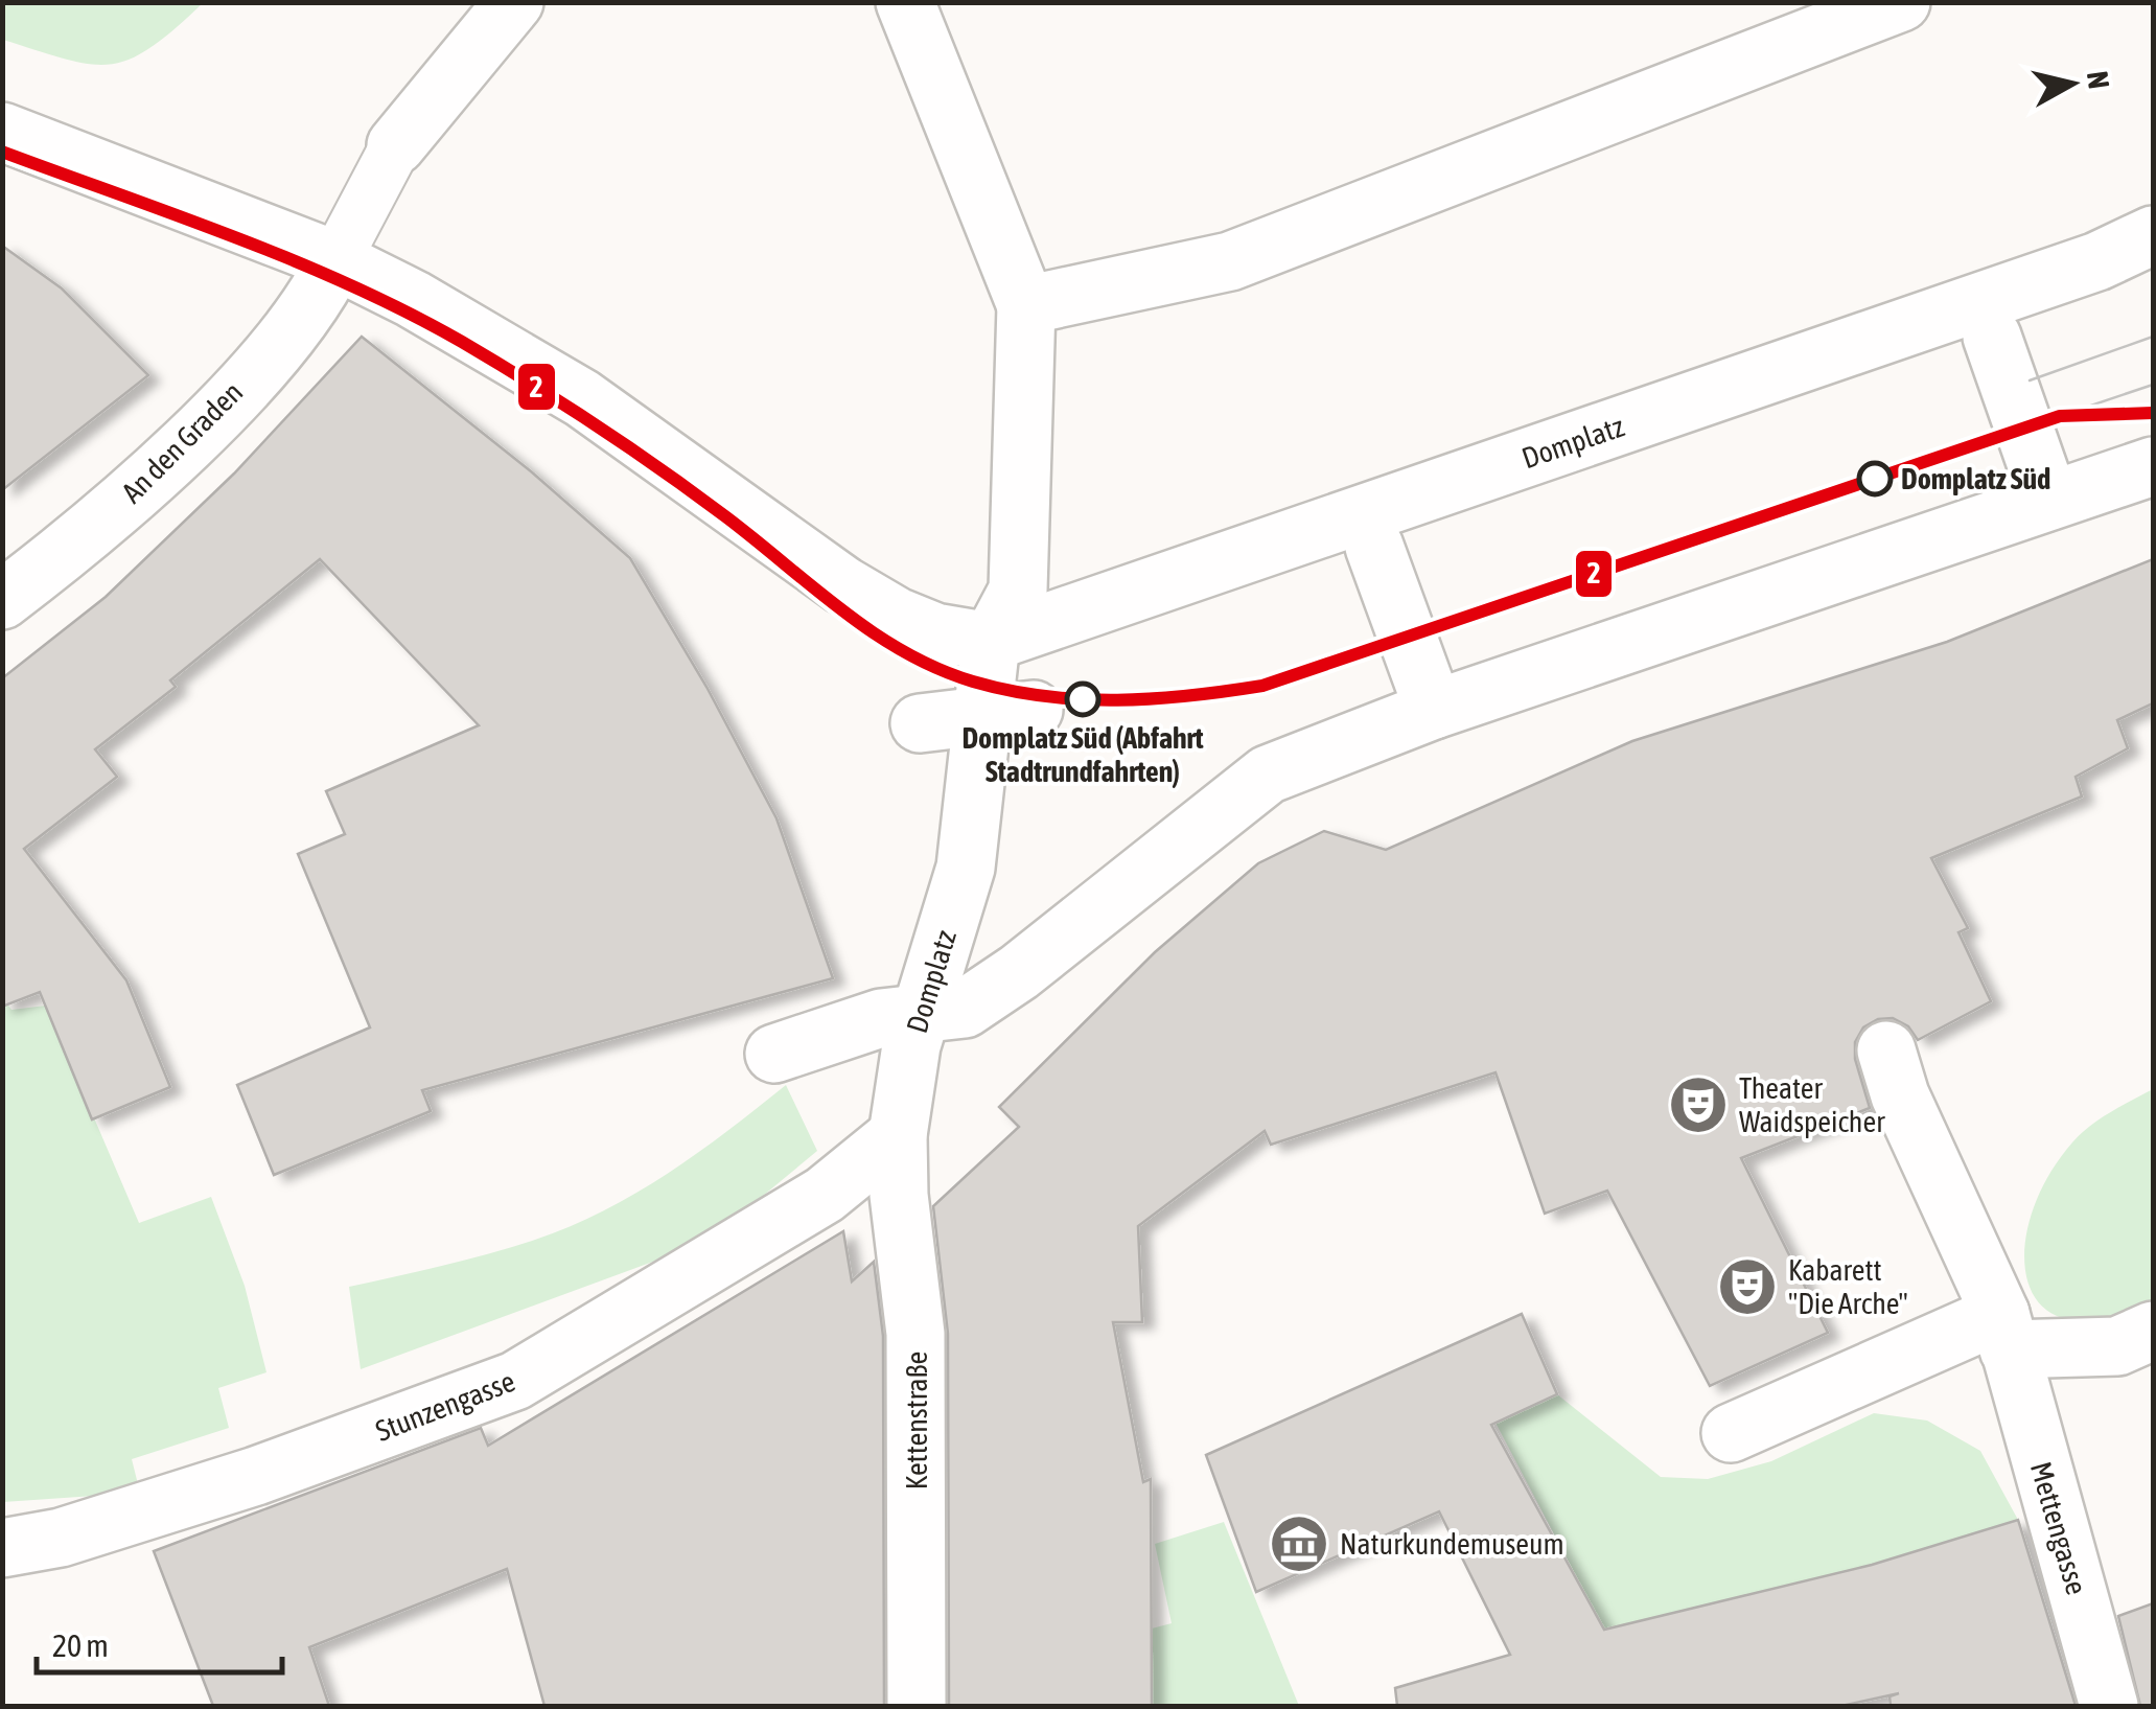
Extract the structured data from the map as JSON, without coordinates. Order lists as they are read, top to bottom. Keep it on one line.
{"streets":{"street":["An den Graden","Domplatz","Stunzengasse","Kettenstraße","Mettengasse"]},"crossings":[["An den Graden","Domplatz"],["Domplatz","Stunzengasse"],["Domplatz","Kettenstraße"],["Stunzengasse","Kettenstraße"]],"places":{"other":["Domplatz Süd","Domplatz Süd (Abfahrt Stadtrundfahrten)"],"theatre":["Theater Waidspeicher","Kabarett \"Die Arche\""],"museum":["Naturkundemuseum"]},"lines":["transit line 2"],"scale_bar":"20 m","north":"right"}
